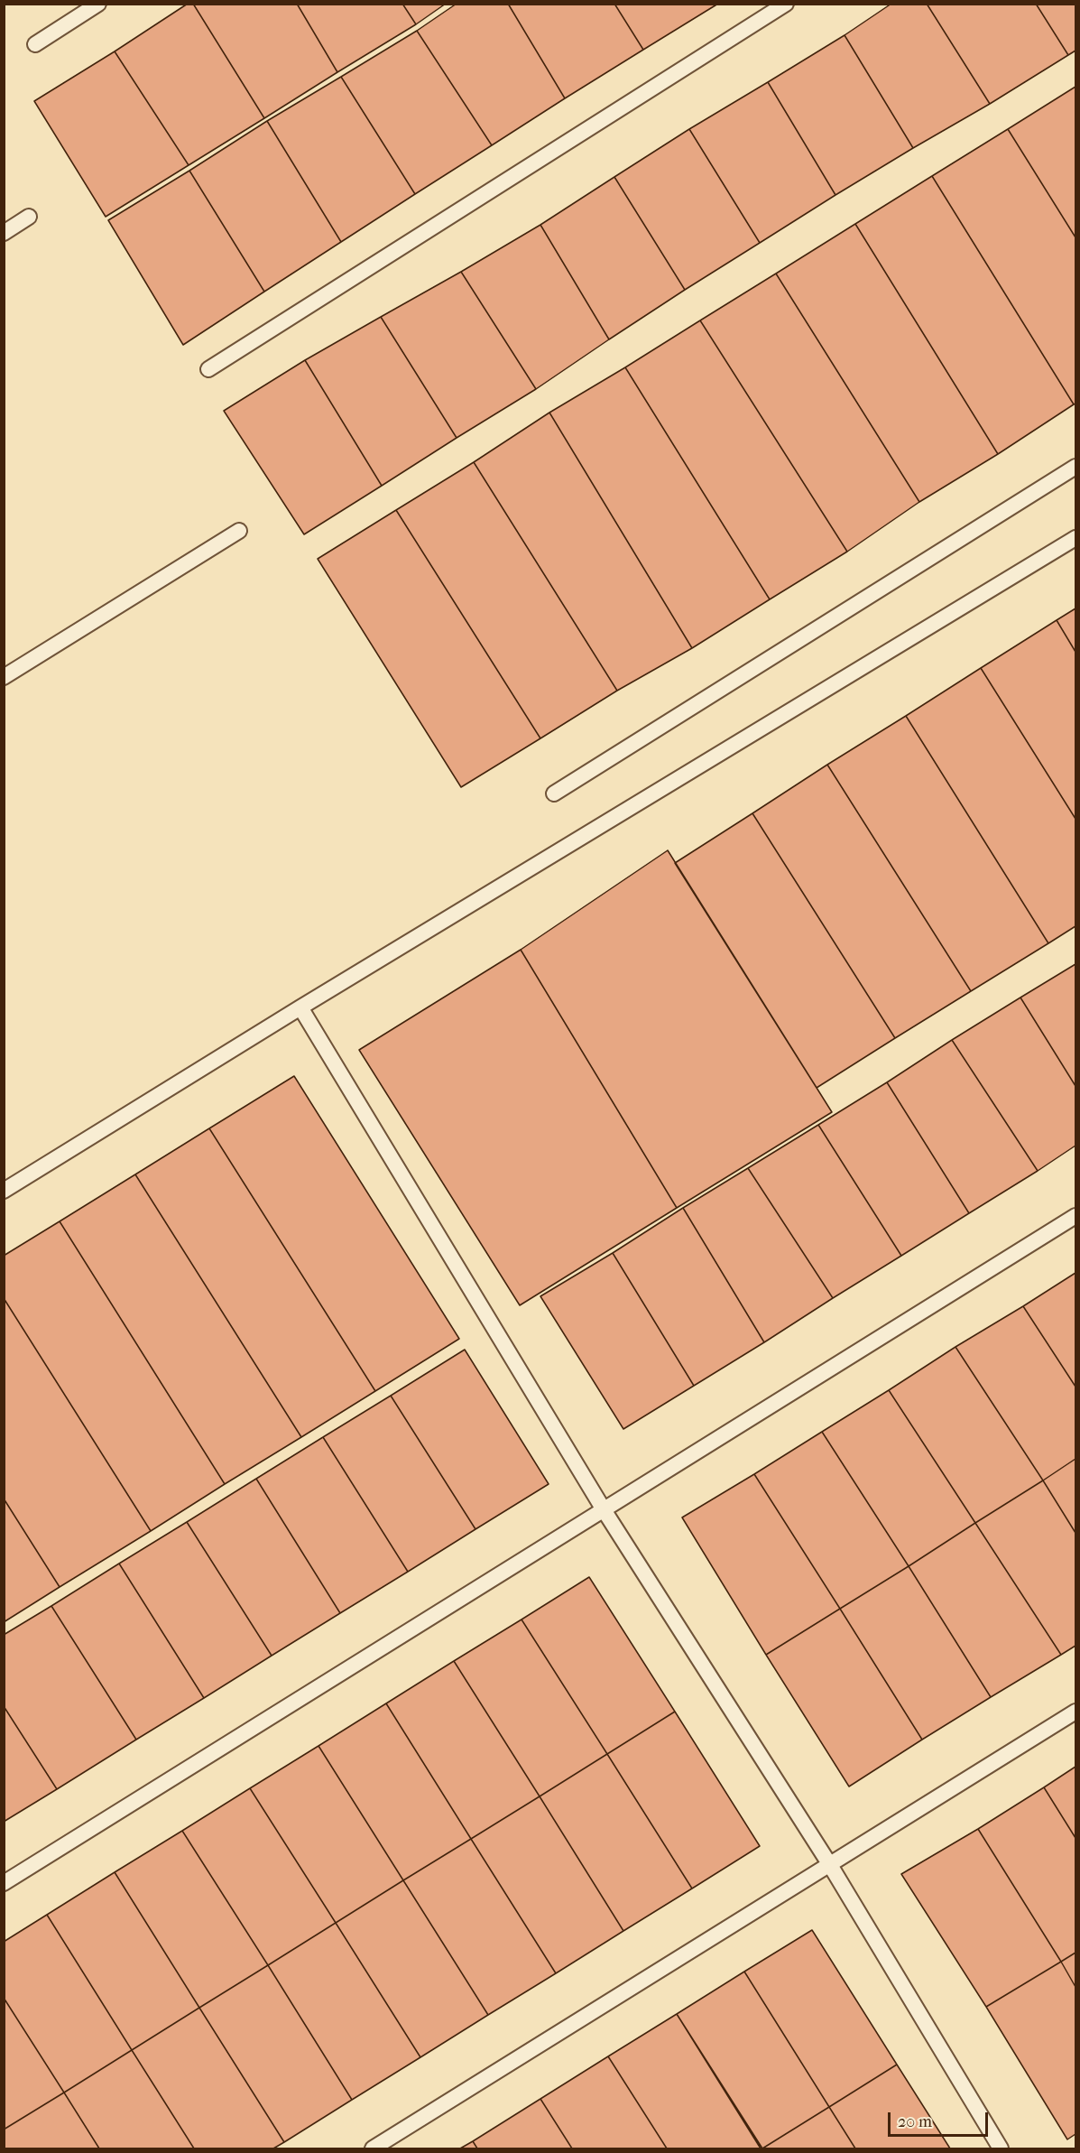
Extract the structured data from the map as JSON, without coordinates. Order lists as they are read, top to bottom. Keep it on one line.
{"scale_bar":"20 m"}
